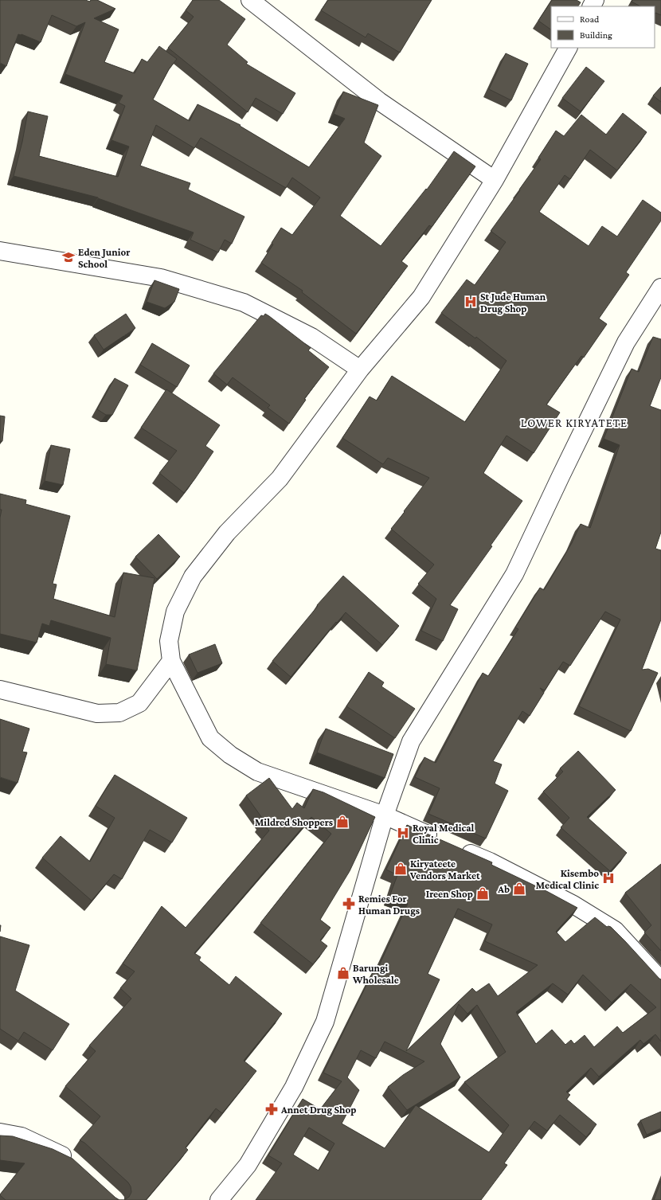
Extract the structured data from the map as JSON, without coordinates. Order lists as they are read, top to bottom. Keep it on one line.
{"districts":["LOWER KIRYATETE"],"places":{"school or university":["Eden Junior School"],"hospital":["St Jude Human Drug Shop","Royal Medical Clinic","Kisembo Medical Clinic"],"shop":["Mildred Shoppers","Kiryateete Vendors Market","Ab","Ireen Shop","Barungi Wholesale"],"pharmacy":["Remies For Human Drugs","Annet Drug Shop"]},"legend":["Road","Building"]}
